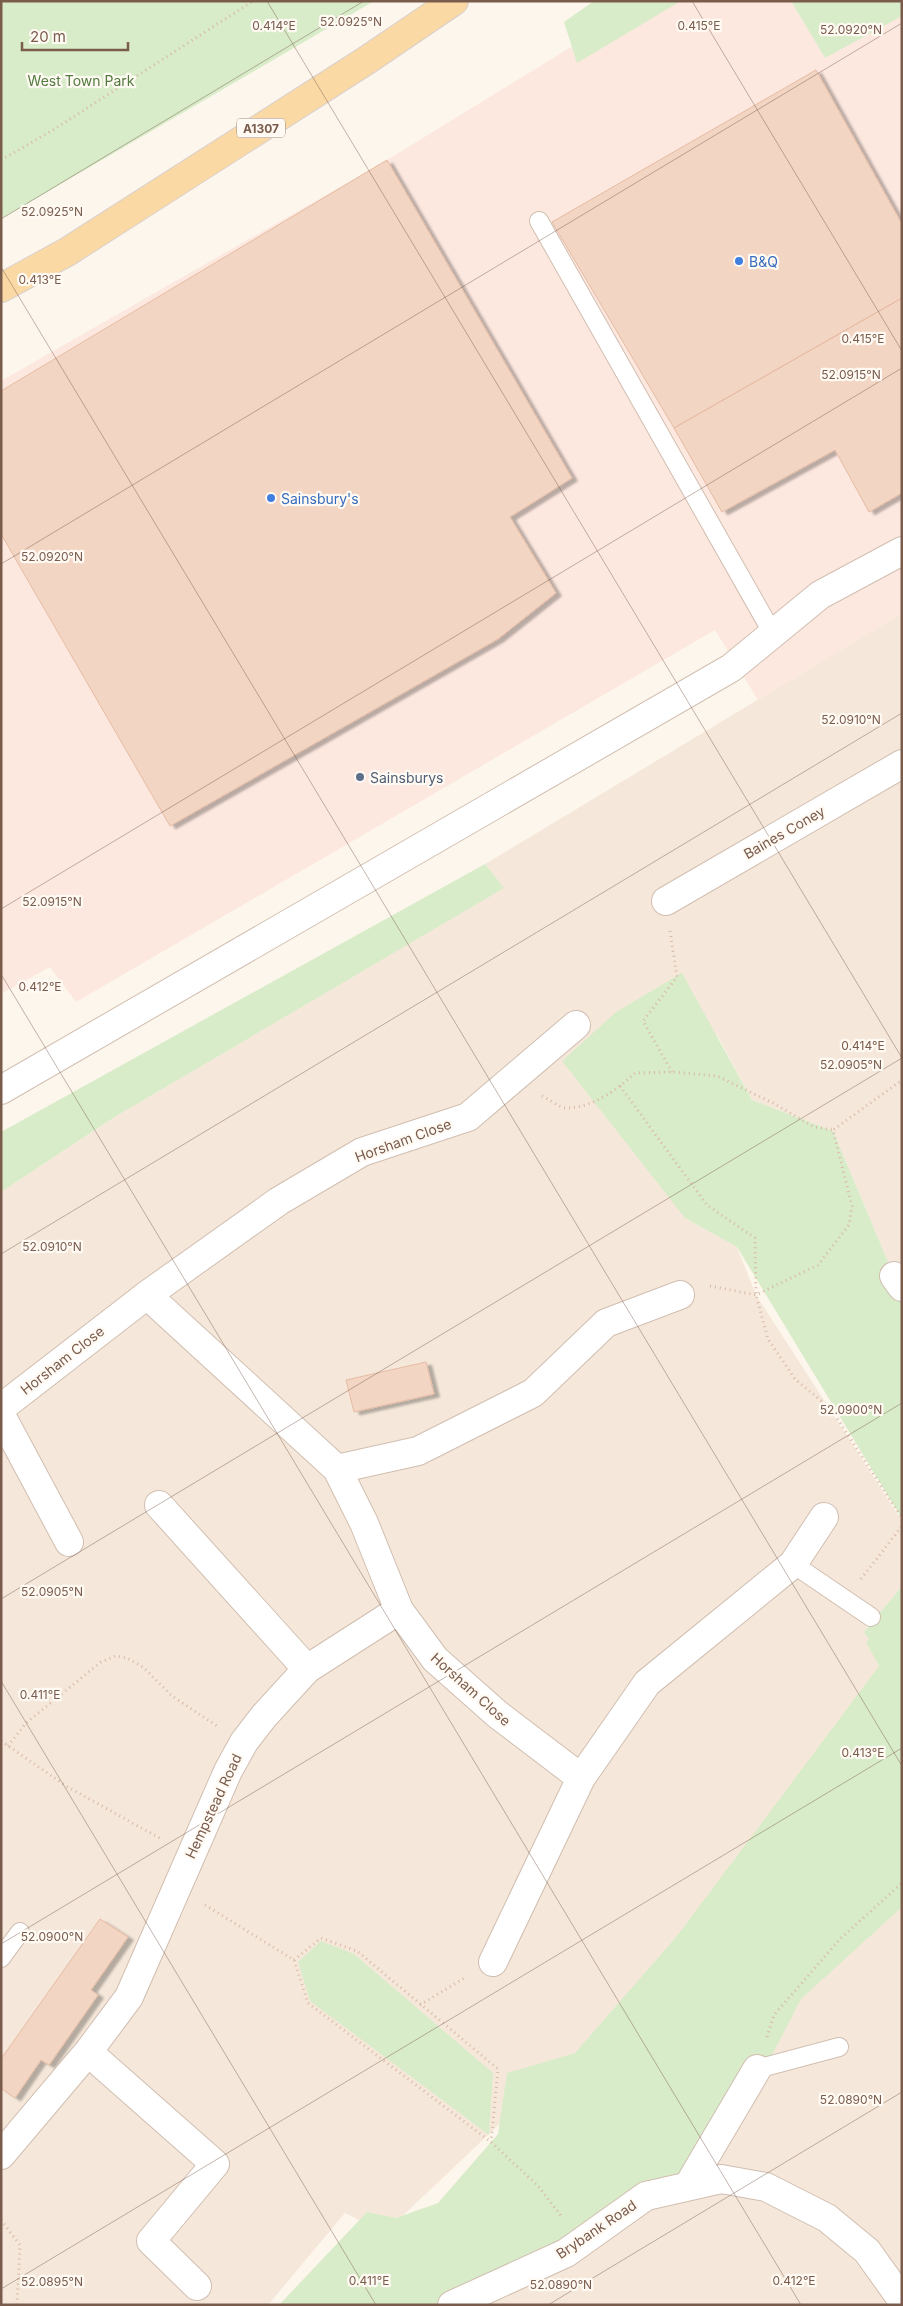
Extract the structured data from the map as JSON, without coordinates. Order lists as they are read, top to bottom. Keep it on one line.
{"streets":{"main road":["A1307"],"street":["Baines Coney","Horsham Close","Hempstead Road","Brybank Road"]},"crossings":[["Horsham Close","Hempstead Road"]],"parks":["West Town Park"],"places":["B&Q","Sainsbury's","Sainsburys"],"scale_bar":"20 m","coordinates":["52.0925°N","0.414°E","0.415°E","52.0920°N","0.413°E","52.0915°N","52.0910°N","0.412°E","52.0905°N","52.0900°N","0.411°E","52.0890°N","52.0895°N"]}
